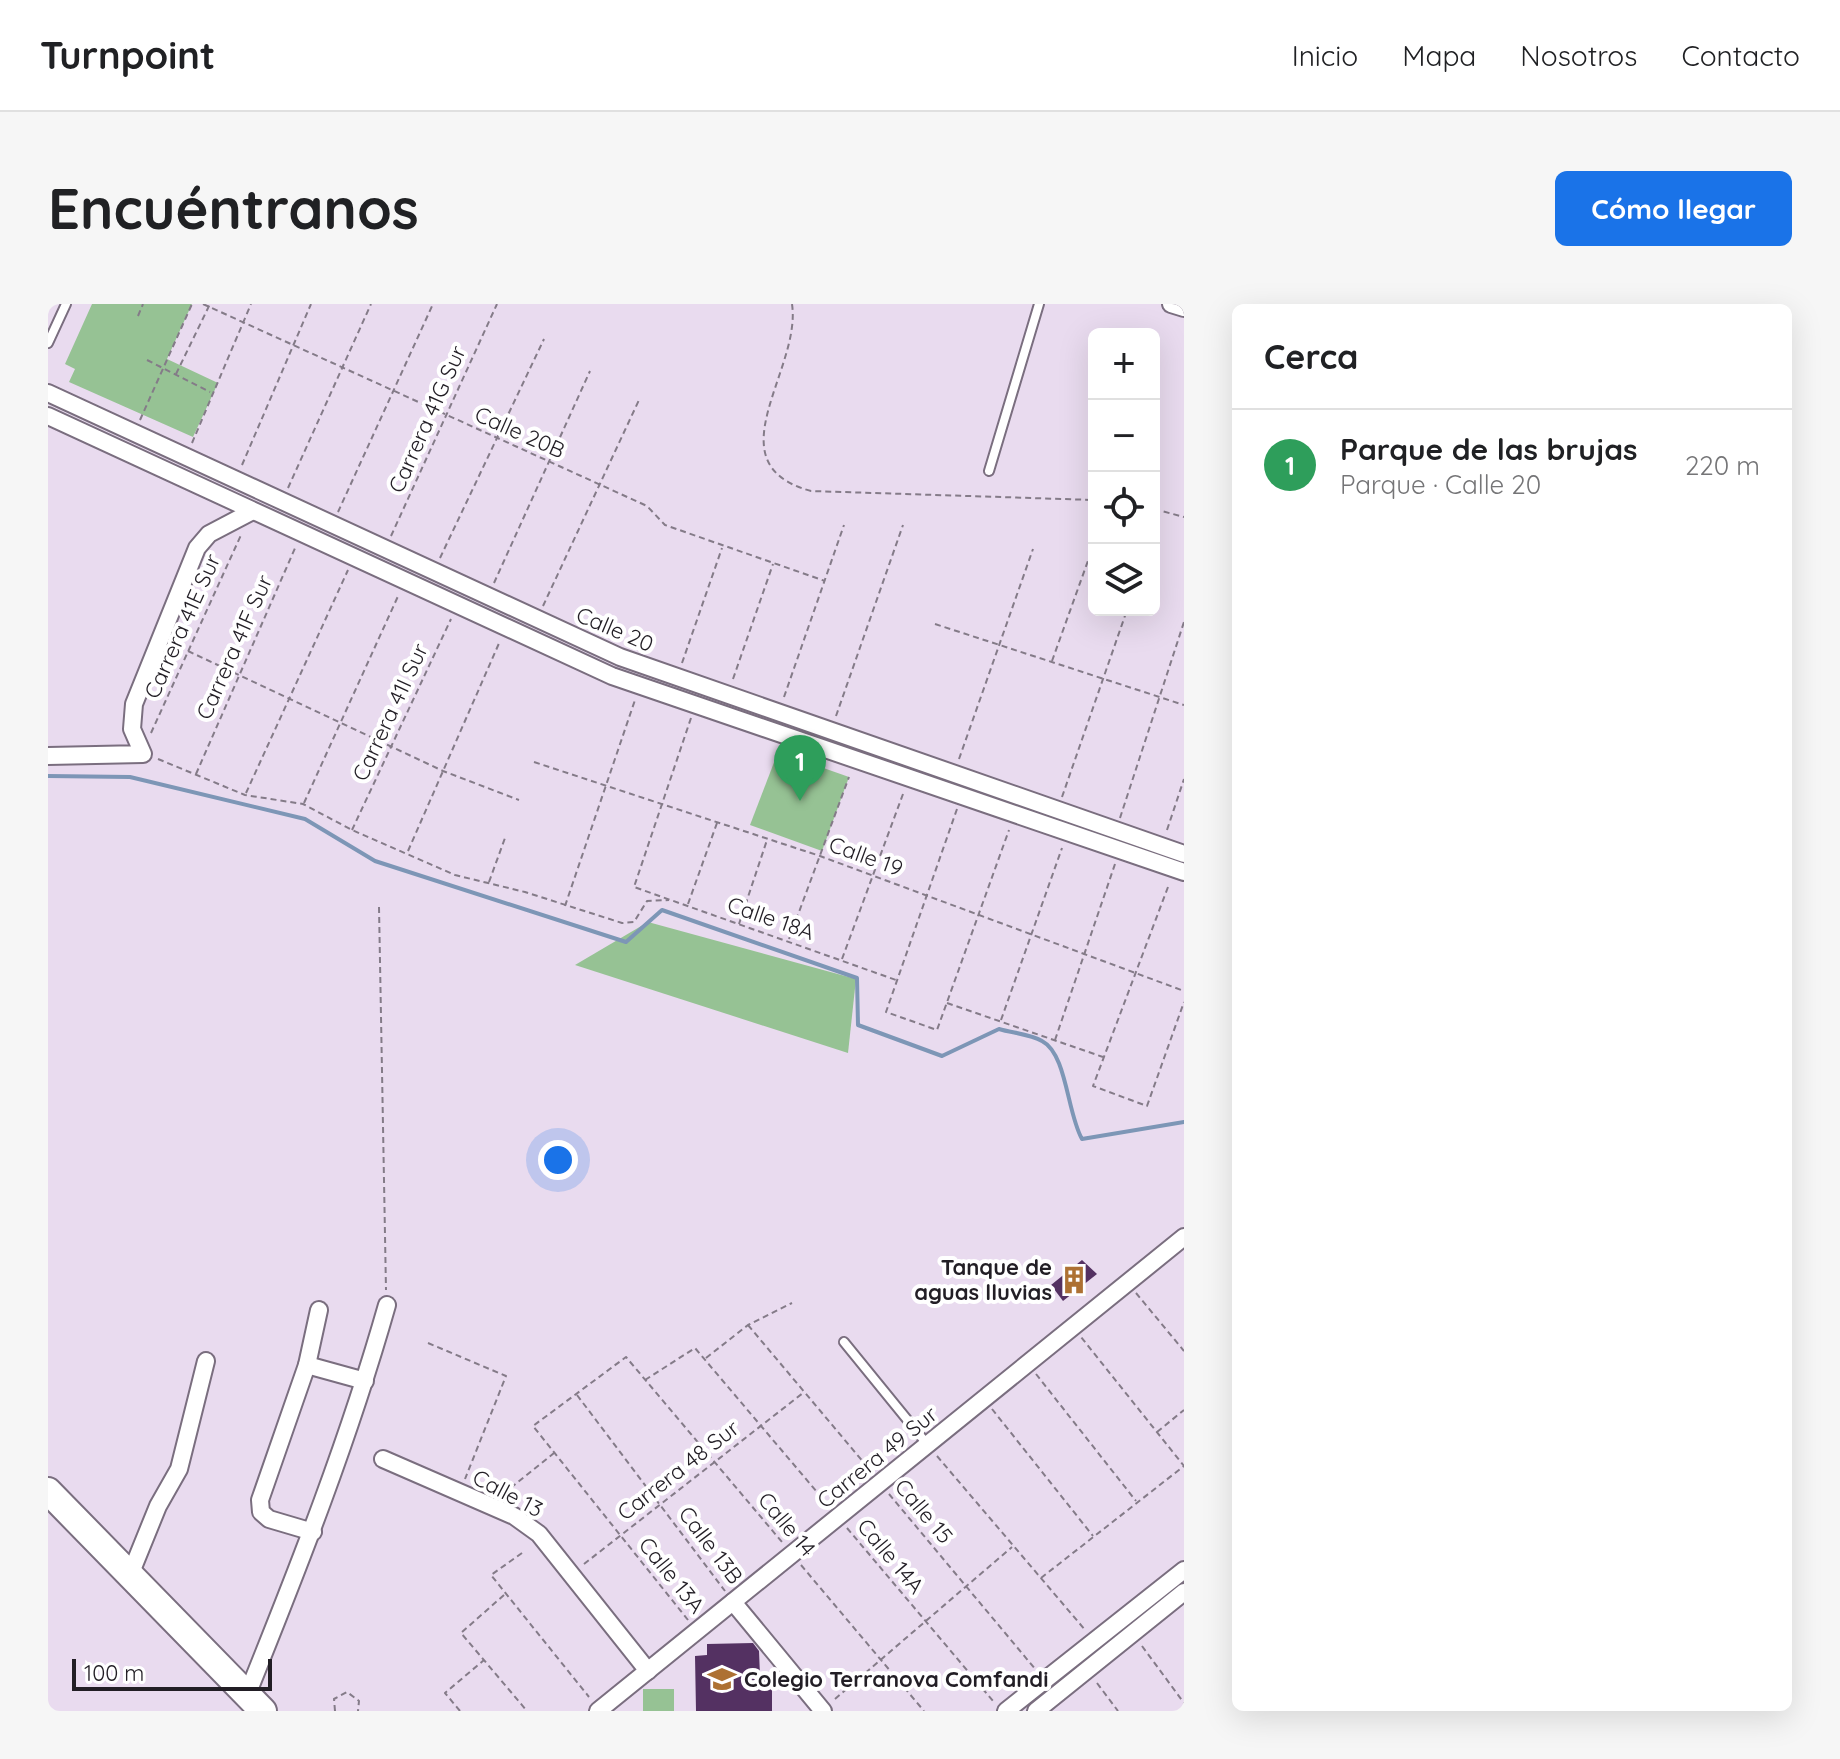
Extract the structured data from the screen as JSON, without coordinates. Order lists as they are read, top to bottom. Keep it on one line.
{"streets":{"street":["Calle 20","Carrera 49 Sur","Calle 13"],"path":["Carrera 41G Sur","Calle 20B","Carrera 41E Sur","Carrera 41F Sur","Carrera 41I Sur","Calle 19","Calle 18A","Carrera 48 Sur","Calle 15","Calle 14","Calle 13B","Calle 14A","Calle 13A"]},"crossings":[["Carrera 41G Sur","Calle 20B"],["Carrera 41G Sur","Calle 20"],["Carrera 41E Sur","Calle 20"],["Calle 20","Carrera 41F Sur"],["Calle 20","Carrera 41I Sur"],["Calle 19","Calle 18A"],["Carrera 49 Sur","Calle 13"],["Carrera 49 Sur","Calle 15"],["Carrera 49 Sur","Calle 14"],["Carrera 49 Sur","Calle 13B"],["Carrera 49 Sur","Calle 14A"],["Carrera 49 Sur","Calle 13A"],["Carrera 48 Sur","Calle 13"],["Carrera 48 Sur","Calle 15"],["Carrera 48 Sur","Calle 14"],["Carrera 48 Sur","Calle 13B"],["Carrera 48 Sur","Calle 14A"],["Carrera 48 Sur","Calle 13A"],["Calle 14","Calle 13B"],["Calle 14","Calle 14A"],["Calle 14","Calle 13A"],["Calle 13B","Calle 13A"]],"places":{"building":["Tanque de aguas lluvias"],"school or university":["Colegio Terranova Comfandi"]},"scale_bar":"100 m","page":{"header":"Turnpoint","nav":["Inicio","Mapa","Nosotros","Contacto"],"buttons":"Cómo llegar","title":"Encuéntranos","heading":"Cerca","map_buttons":["+","−"],"list":[{"mark":"1","name":"Parque de las brujas","note":"Parque · Calle 20","value":"220 m"}],"pins":"1","scale":"100 m"}}
